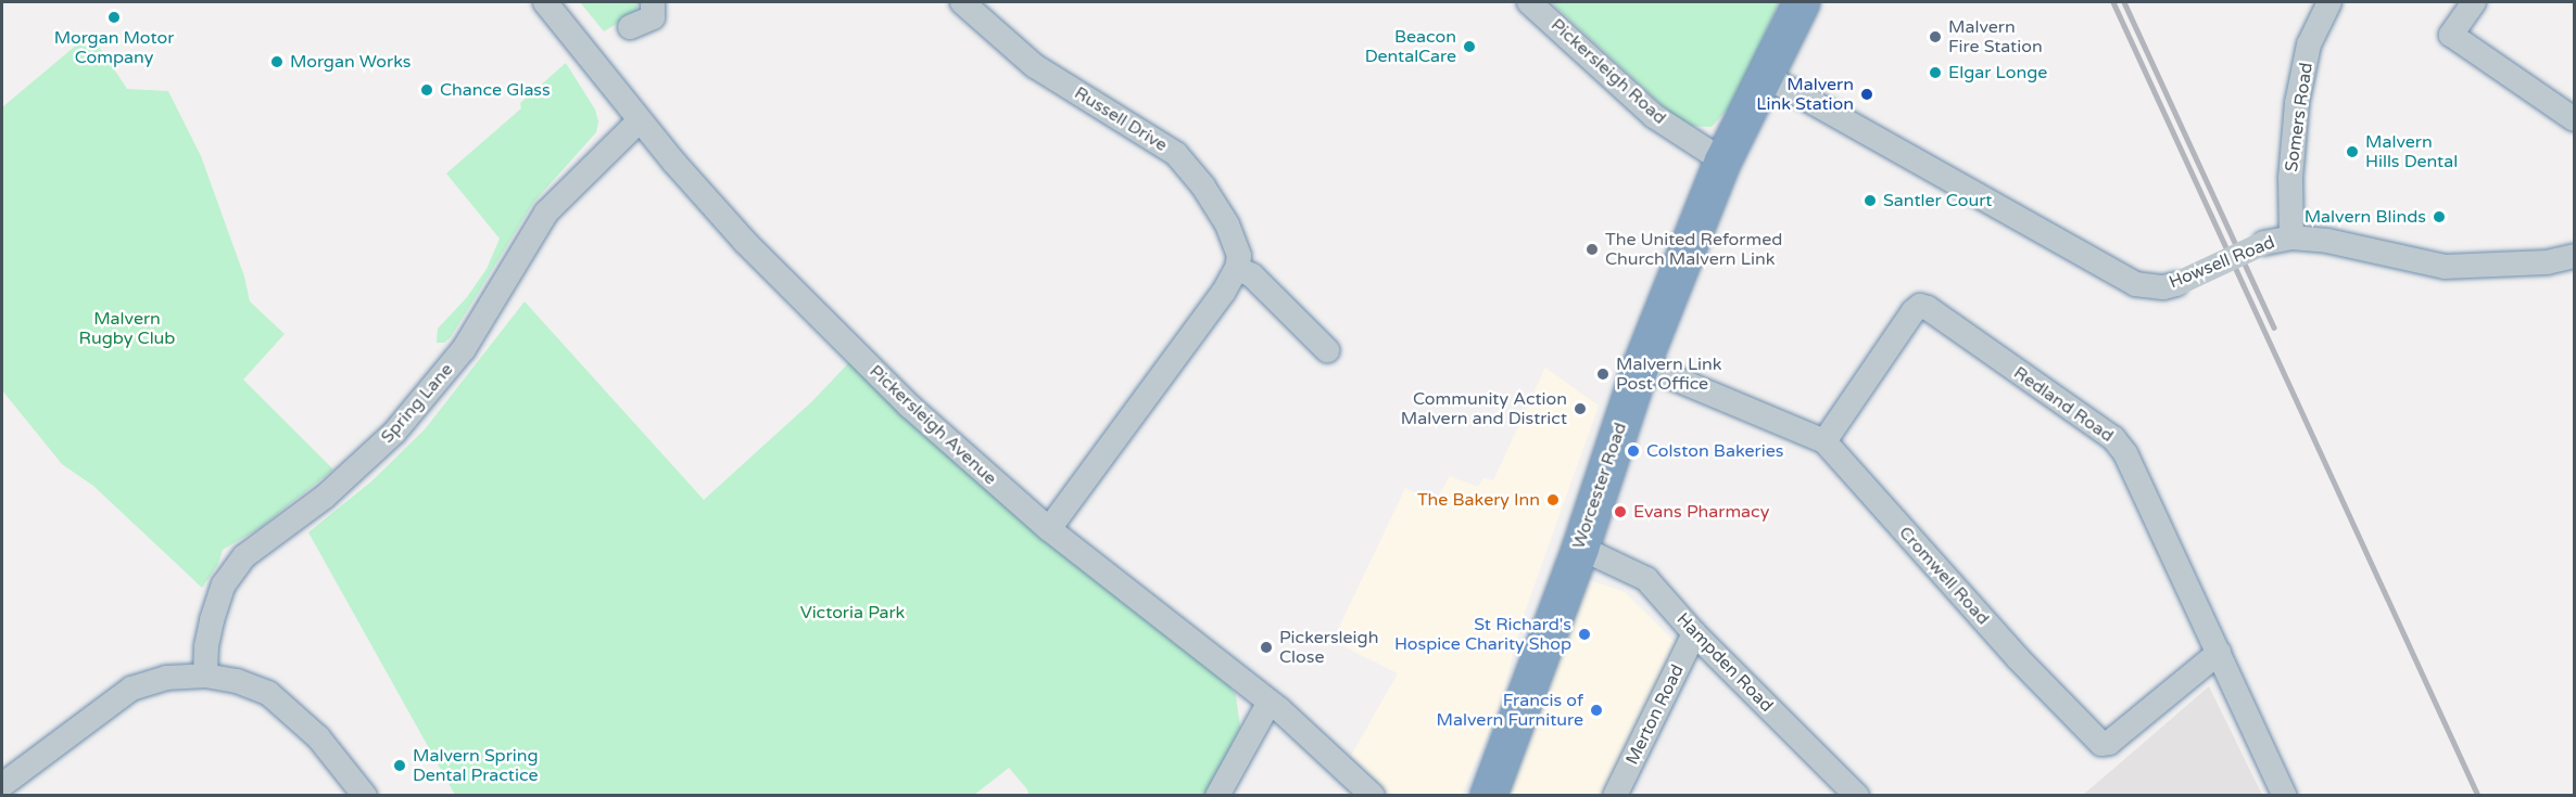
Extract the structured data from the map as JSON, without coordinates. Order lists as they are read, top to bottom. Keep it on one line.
{"streets":{"highway":["Worcester Road"],"street":["Pickersleigh Road","Somers Road","Russell Drive","Howsell Road","Spring Lane","Redland Road","Pickersleigh Avenue","Cromwell Road","Hampden Road","Merton Road"]},"crossings":[["Pickersleigh Road","Worcester Road"],["Somers Road","Howsell Road"],["Howsell Road","Worcester Road"],["Spring Lane","Pickersleigh Avenue"],["Redland Road","Cromwell Road"],["Worcester Road","Cromwell Road"],["Worcester Road","Hampden Road"],["Hampden Road","Merton Road"]],"parks":["Malvern Rugby Club","Victoria Park"],"places":["Morgan Motor Company","Malvern Fire Station","Beacon DentalCare","Morgan Works","Elgar Longe","Chance Glass","Malvern Link Station","Malvern Hills Dental","Santler Court","Malvern Blinds","The United Reformed Church Malvern Link","Malvern Link Post Office","Community Action Malvern and District","Colston Bakeries","The Bakery Inn","Evans Pharmacy","St Richard's Hospice Charity Shop","Pickersleigh Close","Francis of Malvern Furniture","Malvern Spring Dental Practice"]}
